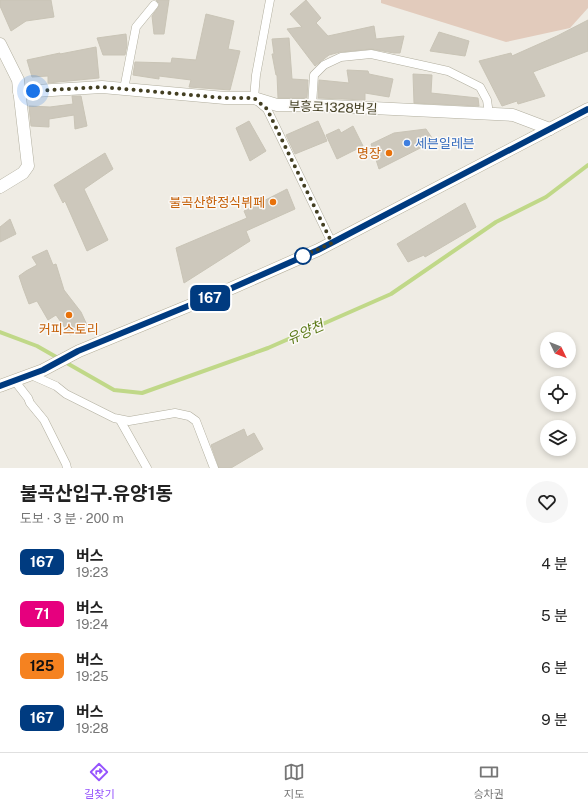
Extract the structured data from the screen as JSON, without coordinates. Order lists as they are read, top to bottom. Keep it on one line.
{"streets":{"street":["부흥로1328번길"]},"water":["유양천"],"places":["세븐일레븐","명장","불곡산한정식뷔페","커피스토리"],"lines":["bus line 167"],"north":"bottom right","page":{"on_map":"167","heading":["불곡산입구.유양1동","도보 · 3 분 · 200 m"],"list":[{"mark":"167","name":"버스","note":"19:23","value":"4 분"},{"mark":"71","name":"버스","note":"19:24","value":"5 분"},{"mark":"125","name":"버스","note":"19:25","value":"6 분"},{"mark":"167","name":"버스","note":"19:28","value":"9 분"}],"tabs":["길찾기","지도","승차권"]}}
